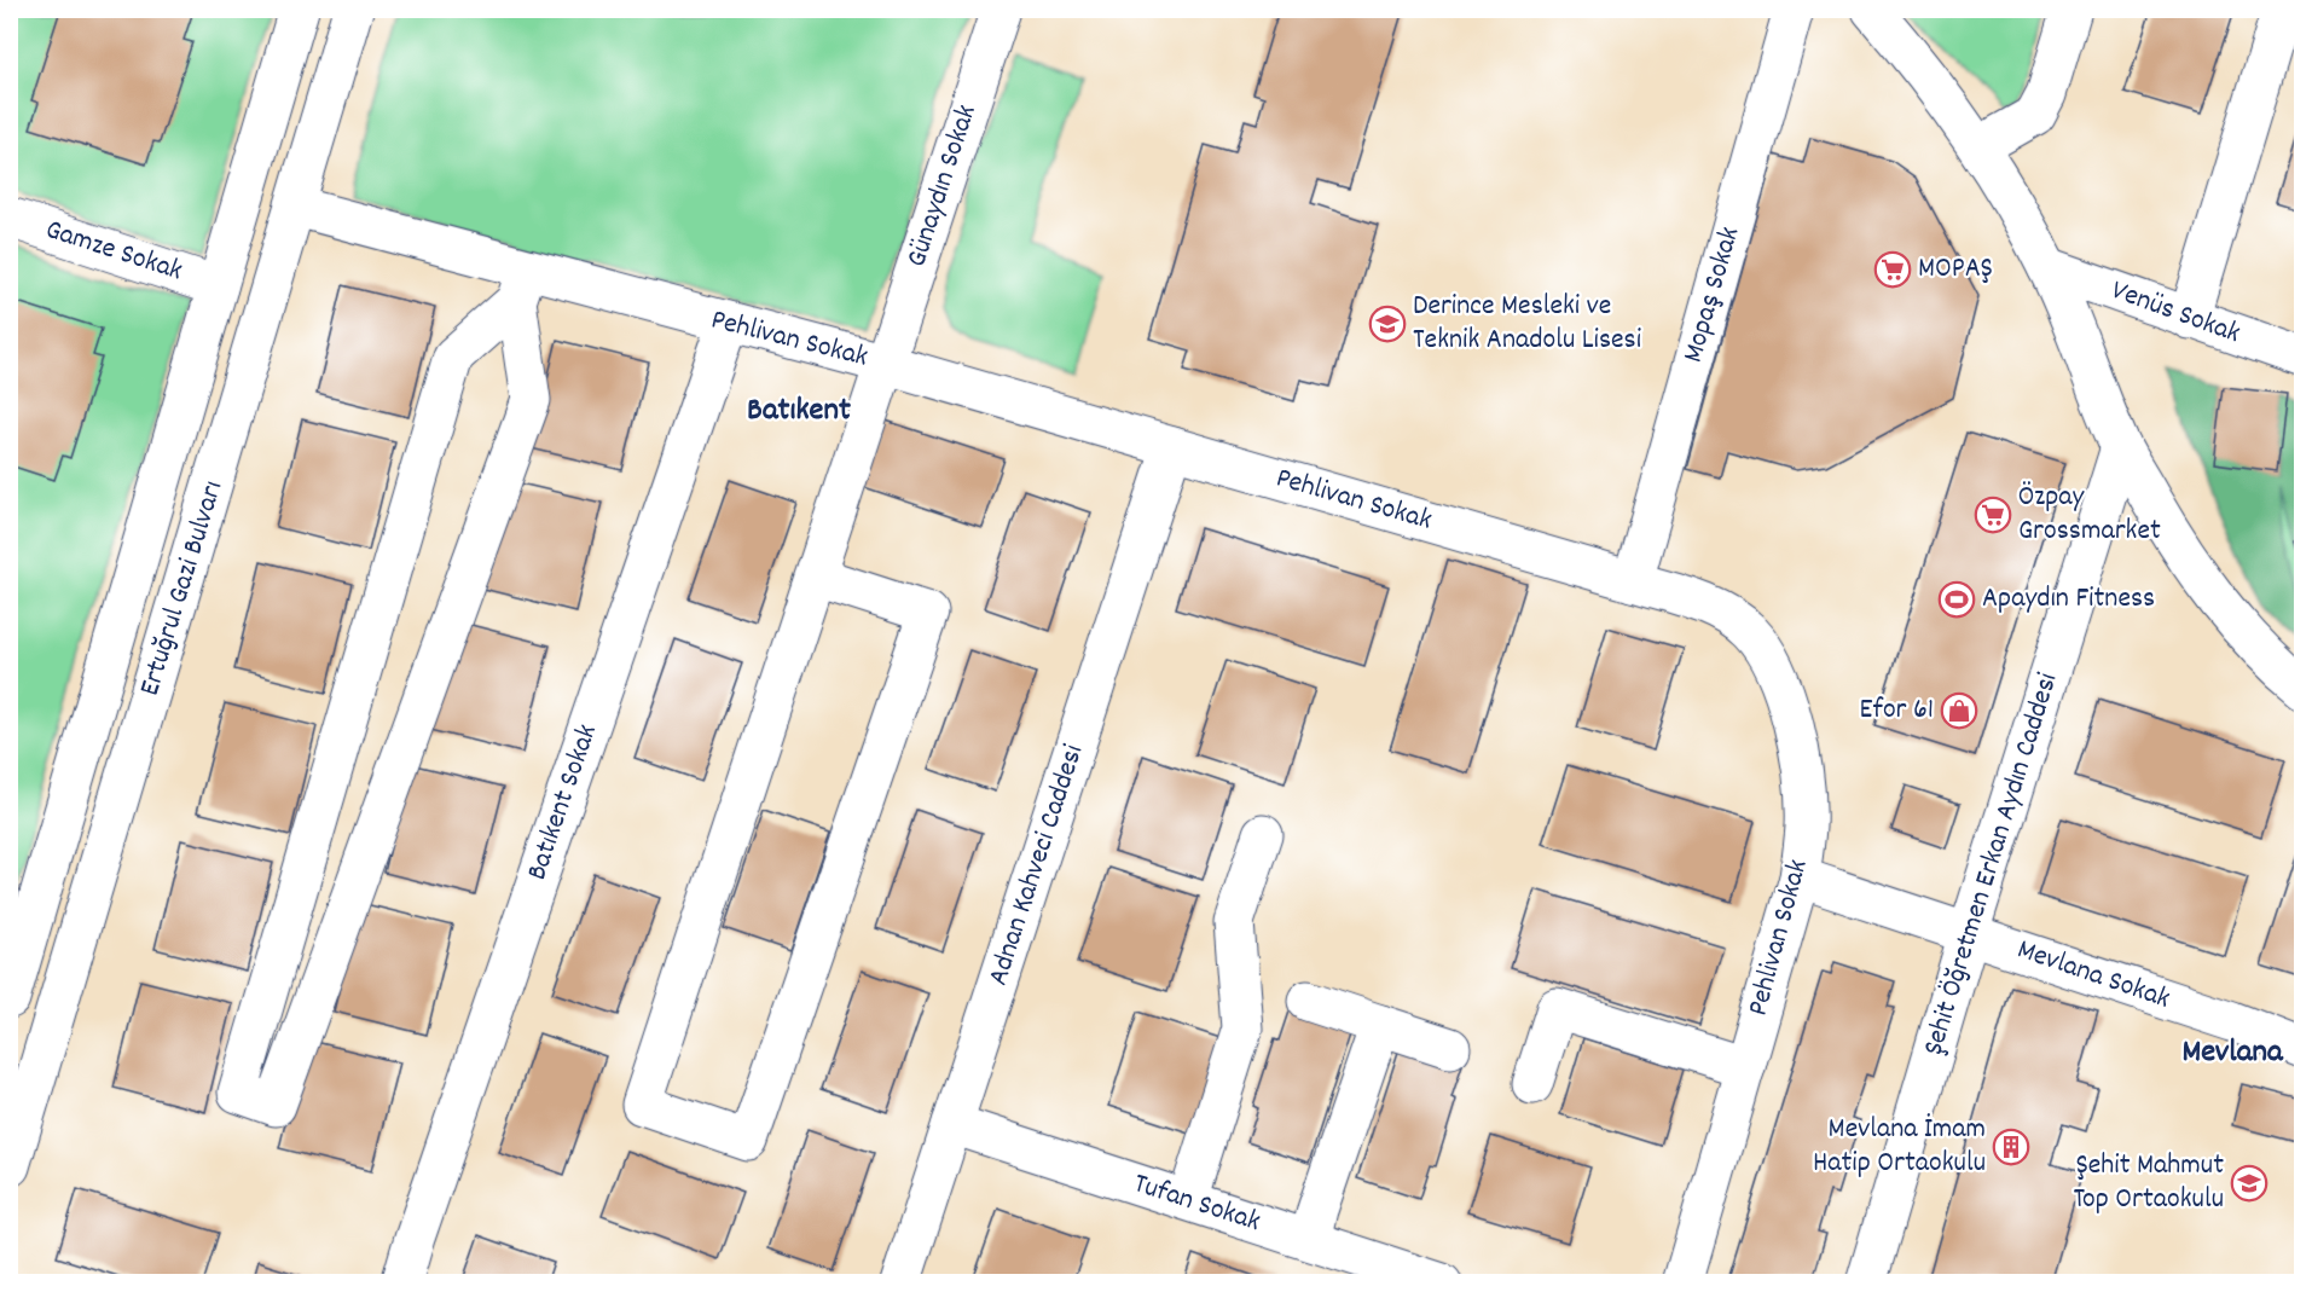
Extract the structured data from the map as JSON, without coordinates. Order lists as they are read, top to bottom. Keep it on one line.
{"streets":{"street":["Günaydın Sokak","Gamze Sokak","Mopaş Sokak","Venüs Sokak","Pehlivan Sokak","Ertuğrul Gazi Bulvarı","Batıkent Sokak","Şehit Öğretmen Erkan Aydın Caddesi","Adnan Kahveci Caddesi","Mevlana Sokak","Tufan Sokak"]},"crossings":[["Günaydın Sokak","Pehlivan Sokak"],["Gamze Sokak","Ertuğrul Gazi Bulvarı"],["Mopaş Sokak","Pehlivan Sokak"],["Pehlivan Sokak","Ertuğrul Gazi Bulvarı"],["Pehlivan Sokak","Batıkent Sokak"],["Pehlivan Sokak","Adnan Kahveci Caddesi"],["Pehlivan Sokak","Mevlana Sokak"],["Şehit Öğretmen Erkan Aydın Caddesi","Mevlana Sokak"],["Adnan Kahveci Caddesi","Tufan Sokak"]],"districts":["Batıkent","Mevlana"],"places":{"supermarket":["MOPAŞ","Özpay Grossmarket"],"school or university":["Derince Mesleki ve Teknik Anadolu Lisesi","Şehit Mahmut Top Ortaokulu"],"sports":["Apaydın Fitness"],"shop":["Efor 61"],"building":["Mevlana İmam Hatip Ortaokulu"]}}
